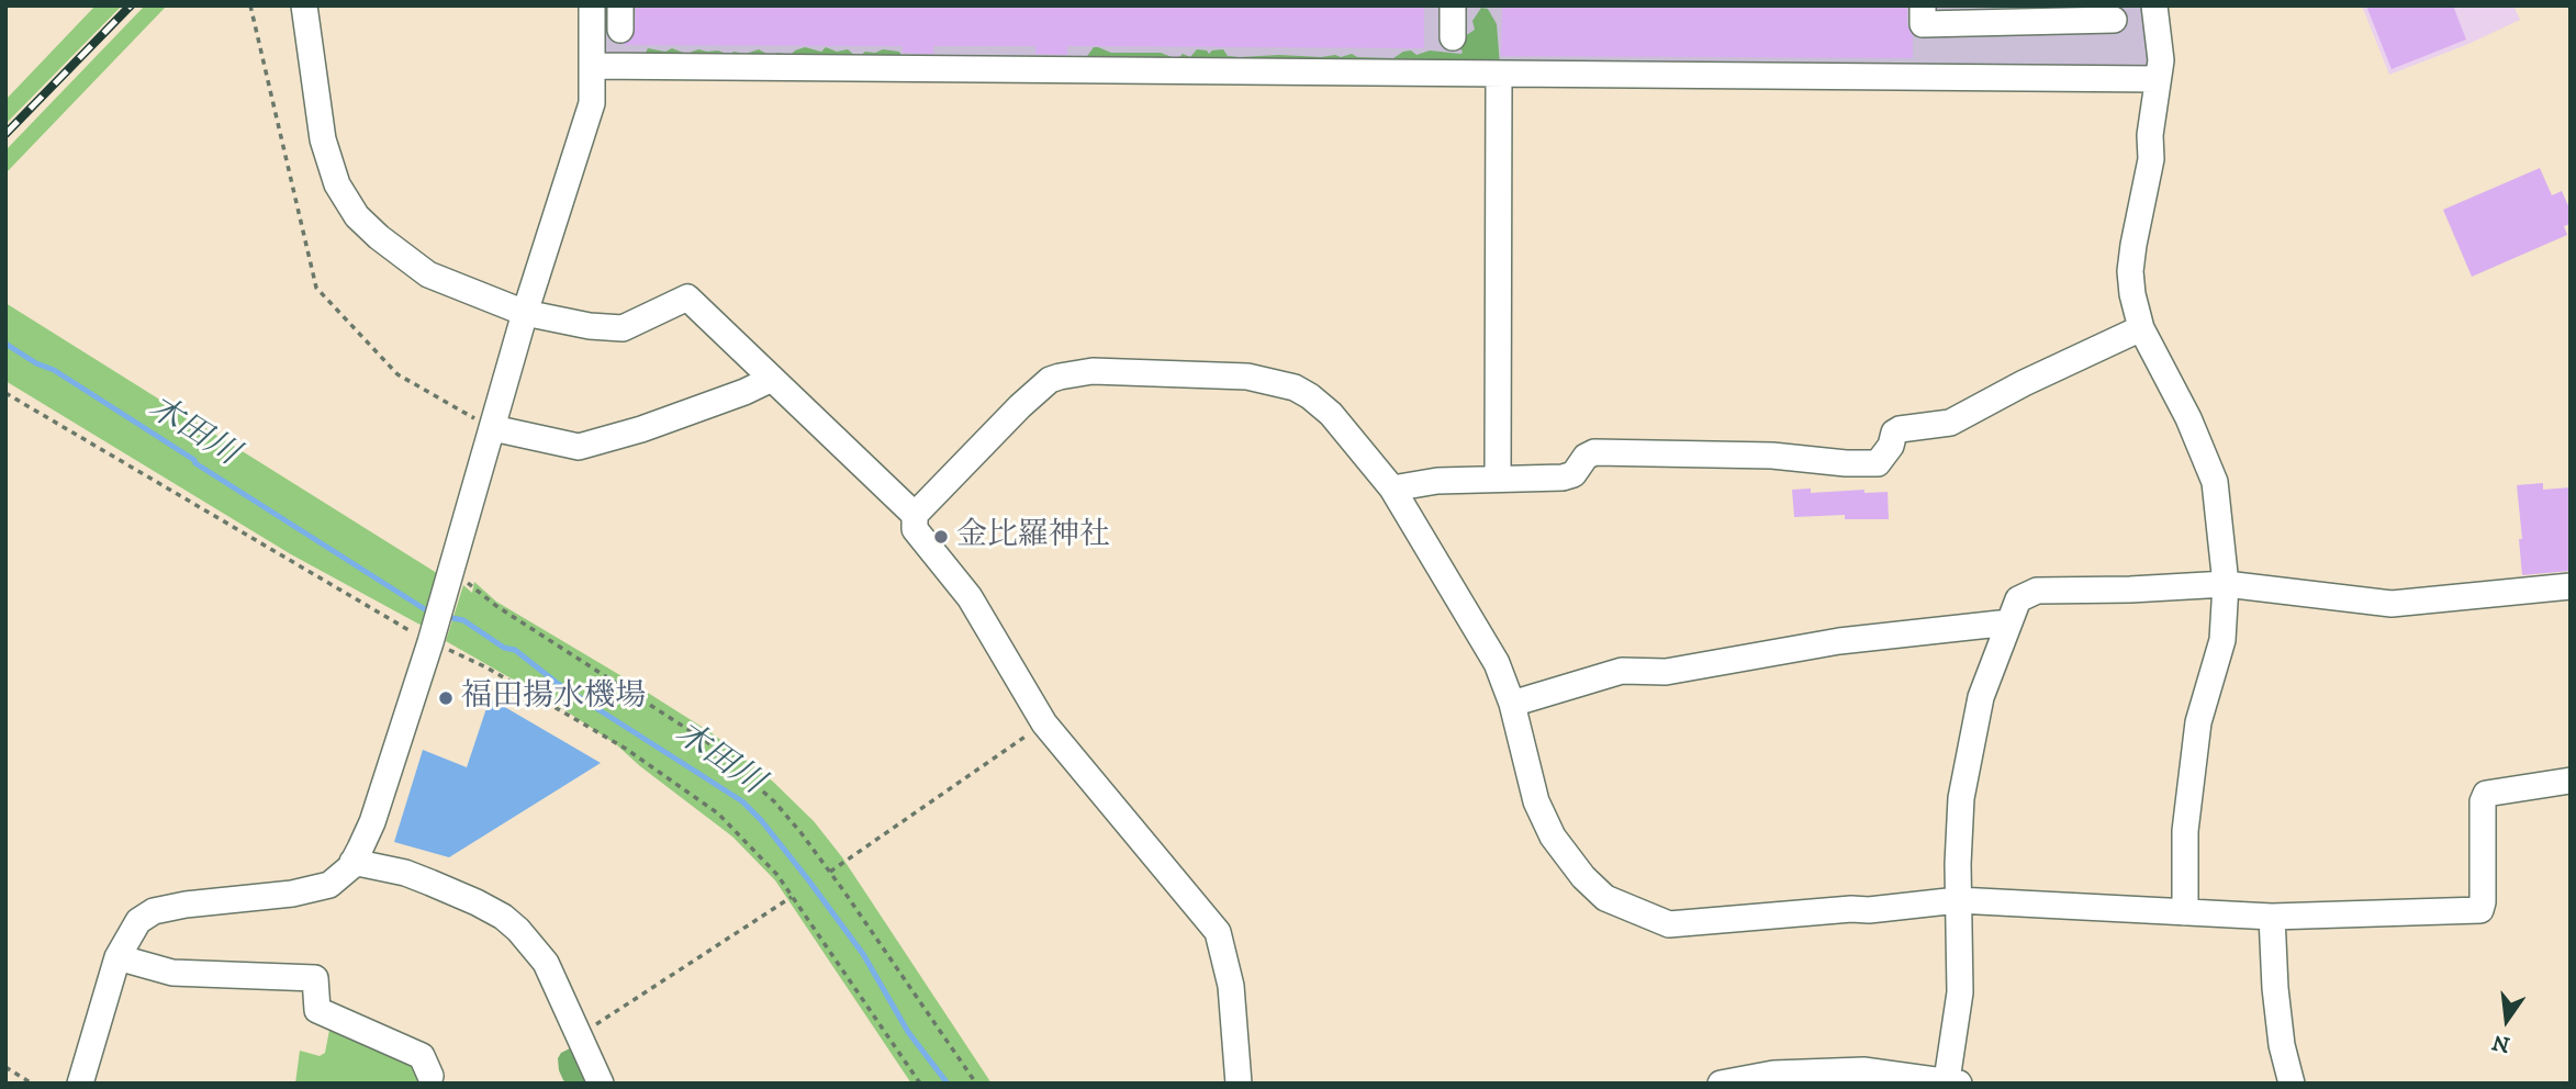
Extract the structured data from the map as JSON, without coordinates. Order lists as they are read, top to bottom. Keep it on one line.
{"water":["木田川"],"places":["金比羅神社","福田揚水機場"],"north":"bottom"}
